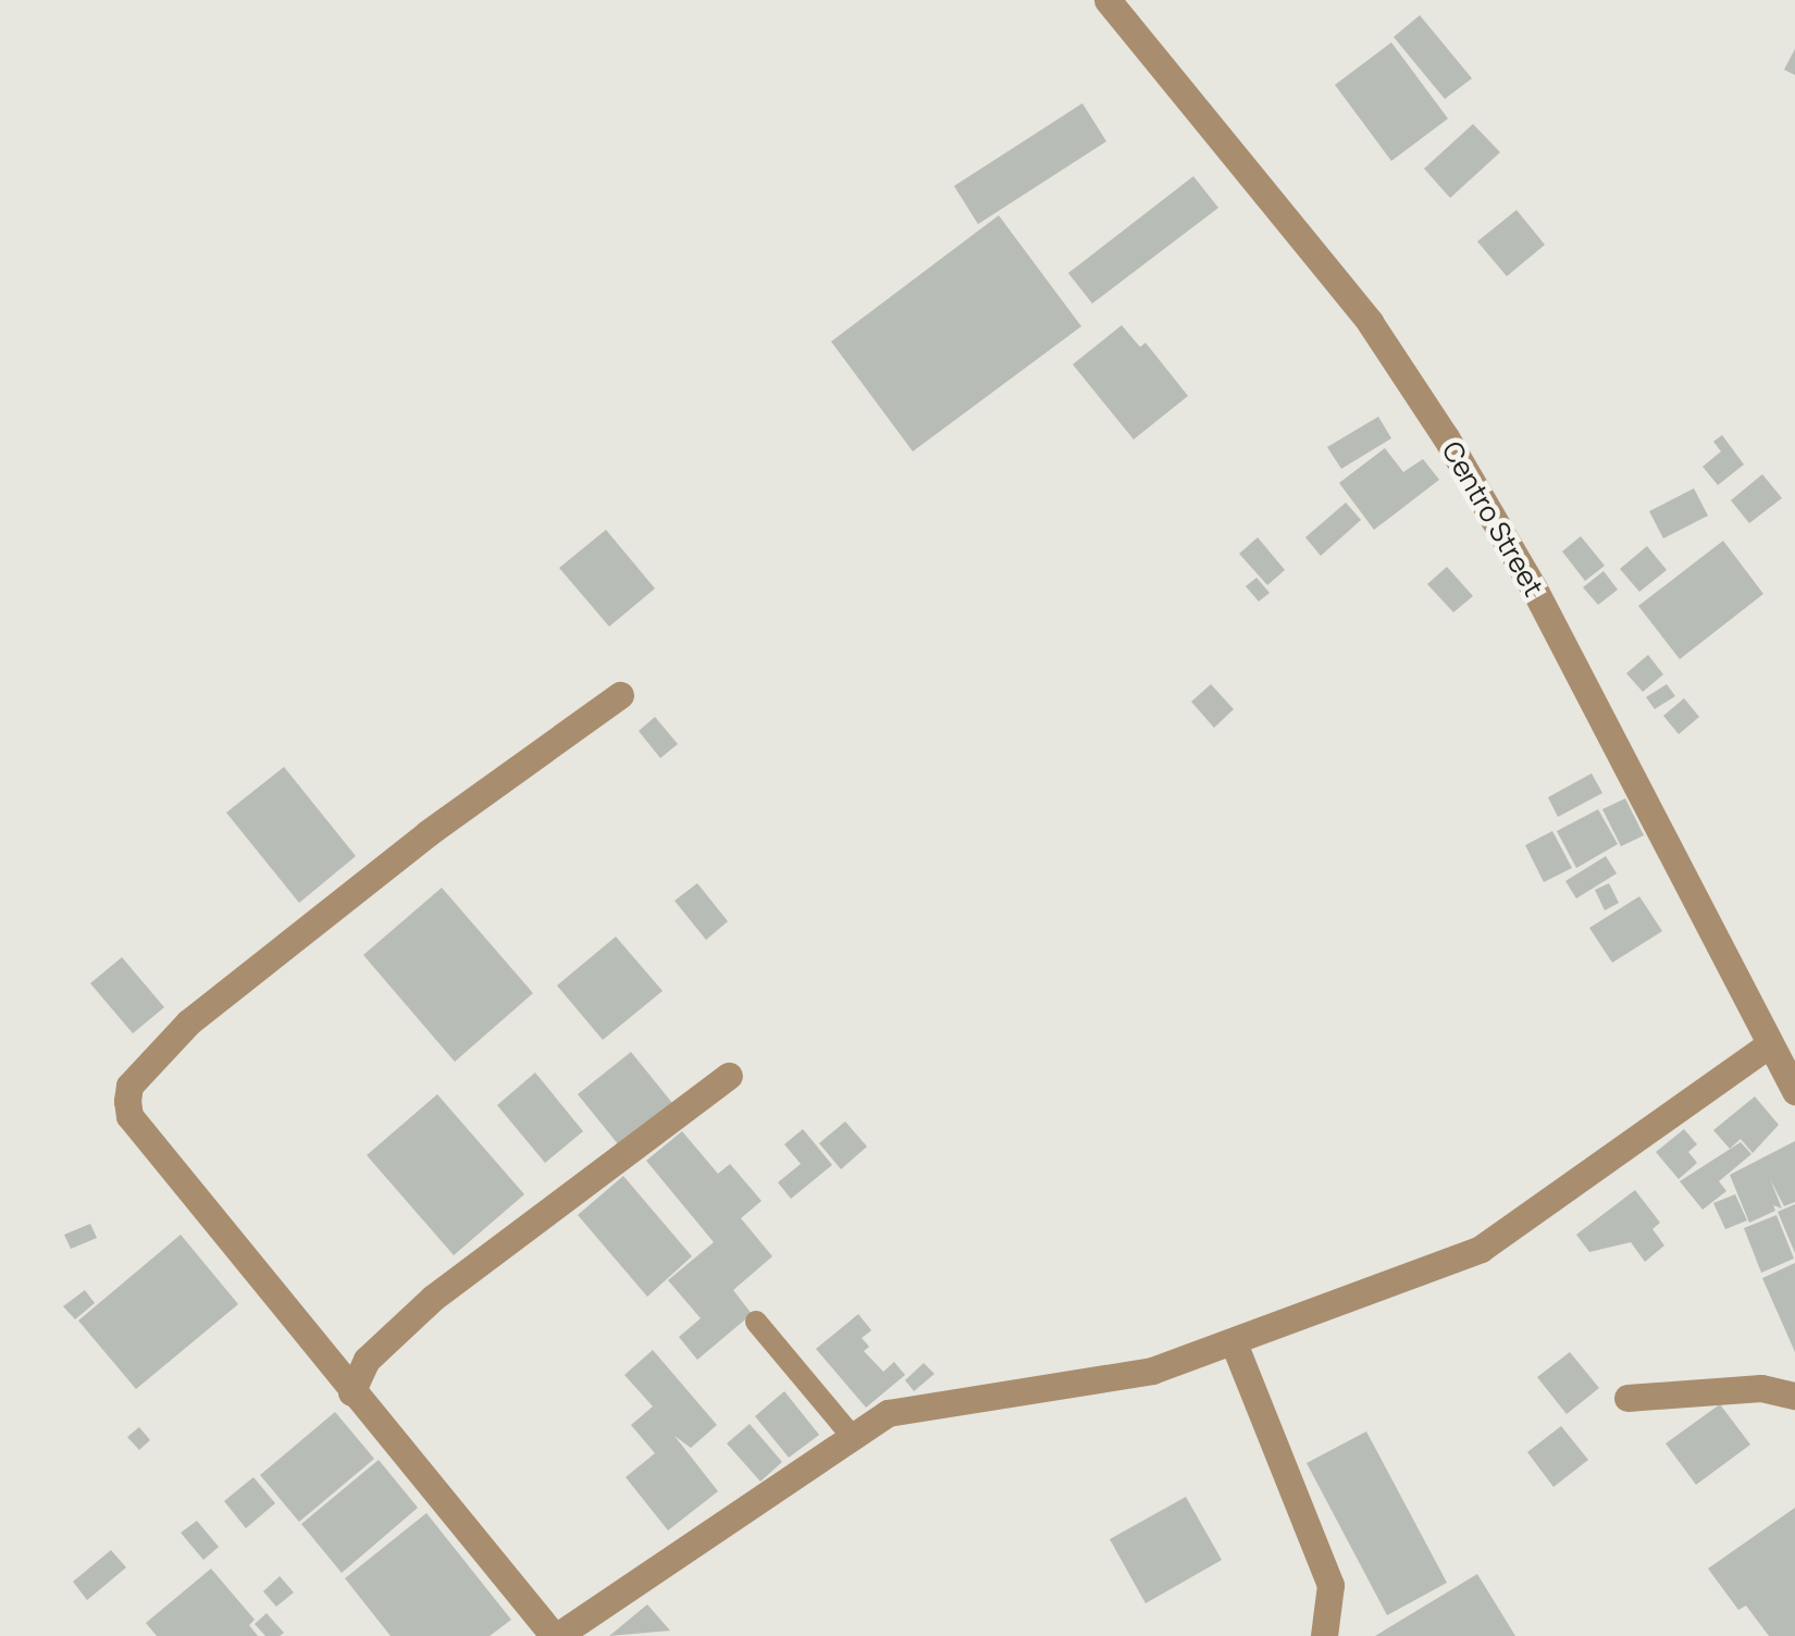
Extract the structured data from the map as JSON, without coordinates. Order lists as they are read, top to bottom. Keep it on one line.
{"streets":{"street":["Centro Street"]}}
